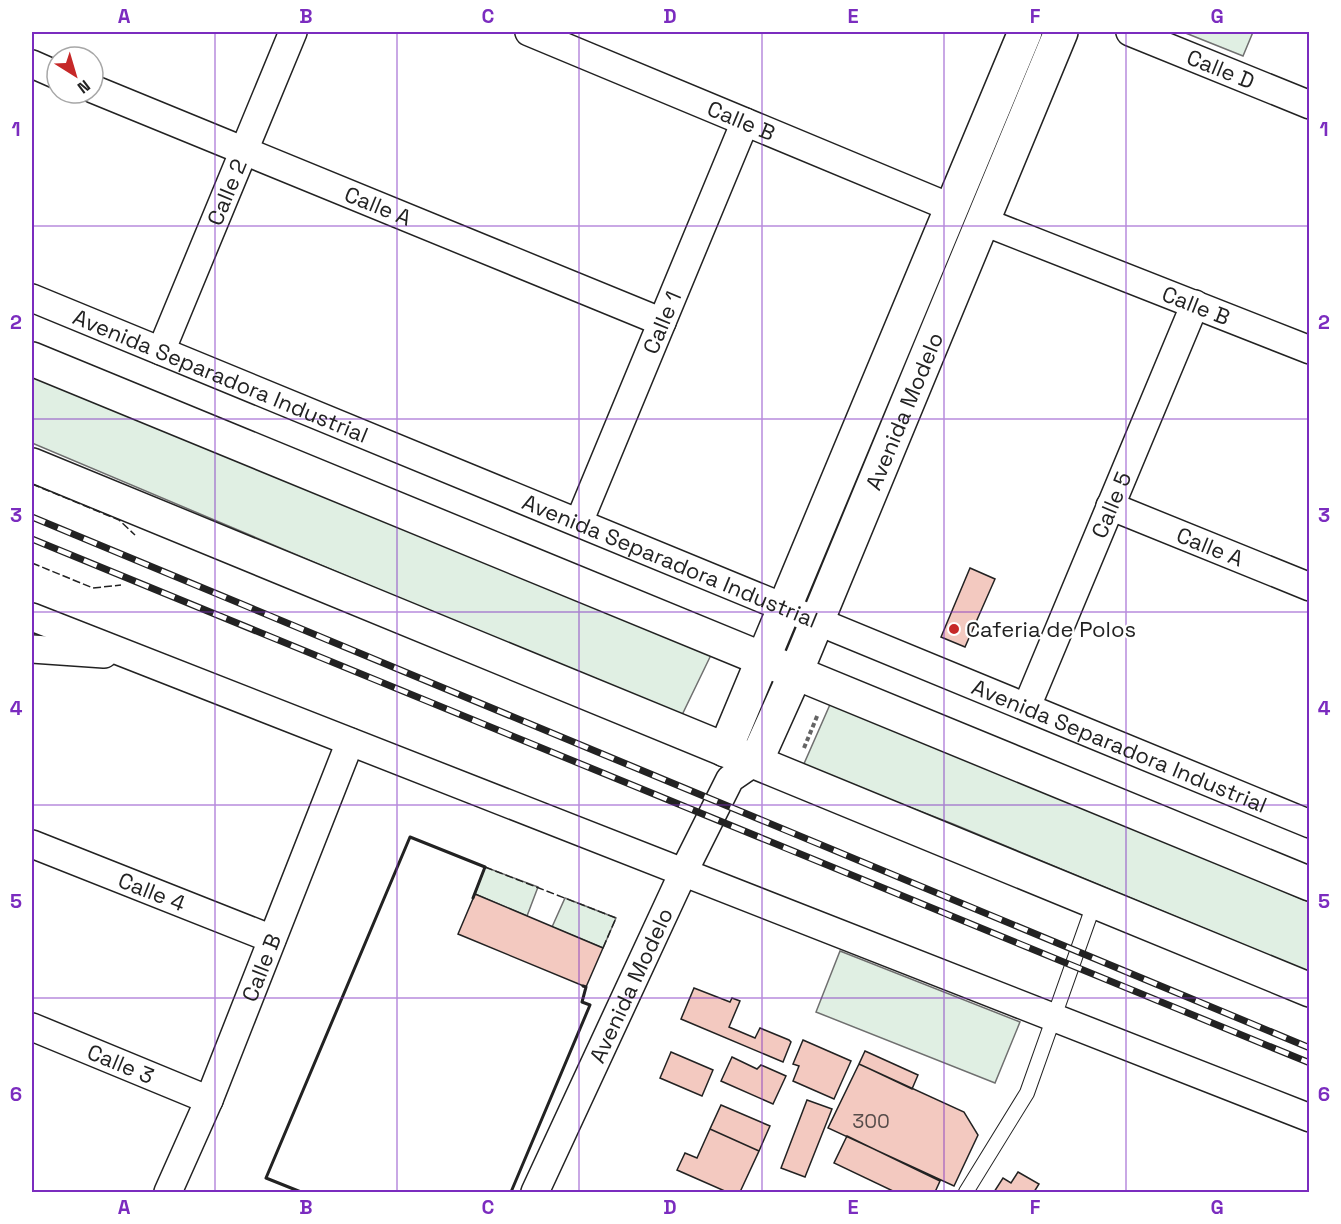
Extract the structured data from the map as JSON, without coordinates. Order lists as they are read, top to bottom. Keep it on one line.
{"streets":{"main road":["Avenida Modelo"],"street":["Calle D","Calle B","Calle 2","Calle A","Calle 1","Avenida Separadora Industrial","Calle 5","Calle 4","Calle 3"]},"crossings":[["Calle B","Calle 1"],["Calle B","Avenida Modelo"],["Calle B","Calle 5"],["Calle B","Calle 4"],["Calle B","Calle 3"],["Calle 2","Calle A"],["Calle 2","Avenida Separadora Industrial"],["Calle A","Calle 1"],["Calle A","Calle 5"],["Calle 1","Avenida Separadora Industrial"],["Avenida Separadora Industrial","Avenida Modelo"],["Avenida Separadora Industrial","Calle 5"]],"places":["Caferia de Polos"],"house_numbers":["300"],"north":"bottom right","grid":{"columns":["A","B","C","D","E","F","G"],"rows":["1","2","3","4","5","6"]}}
